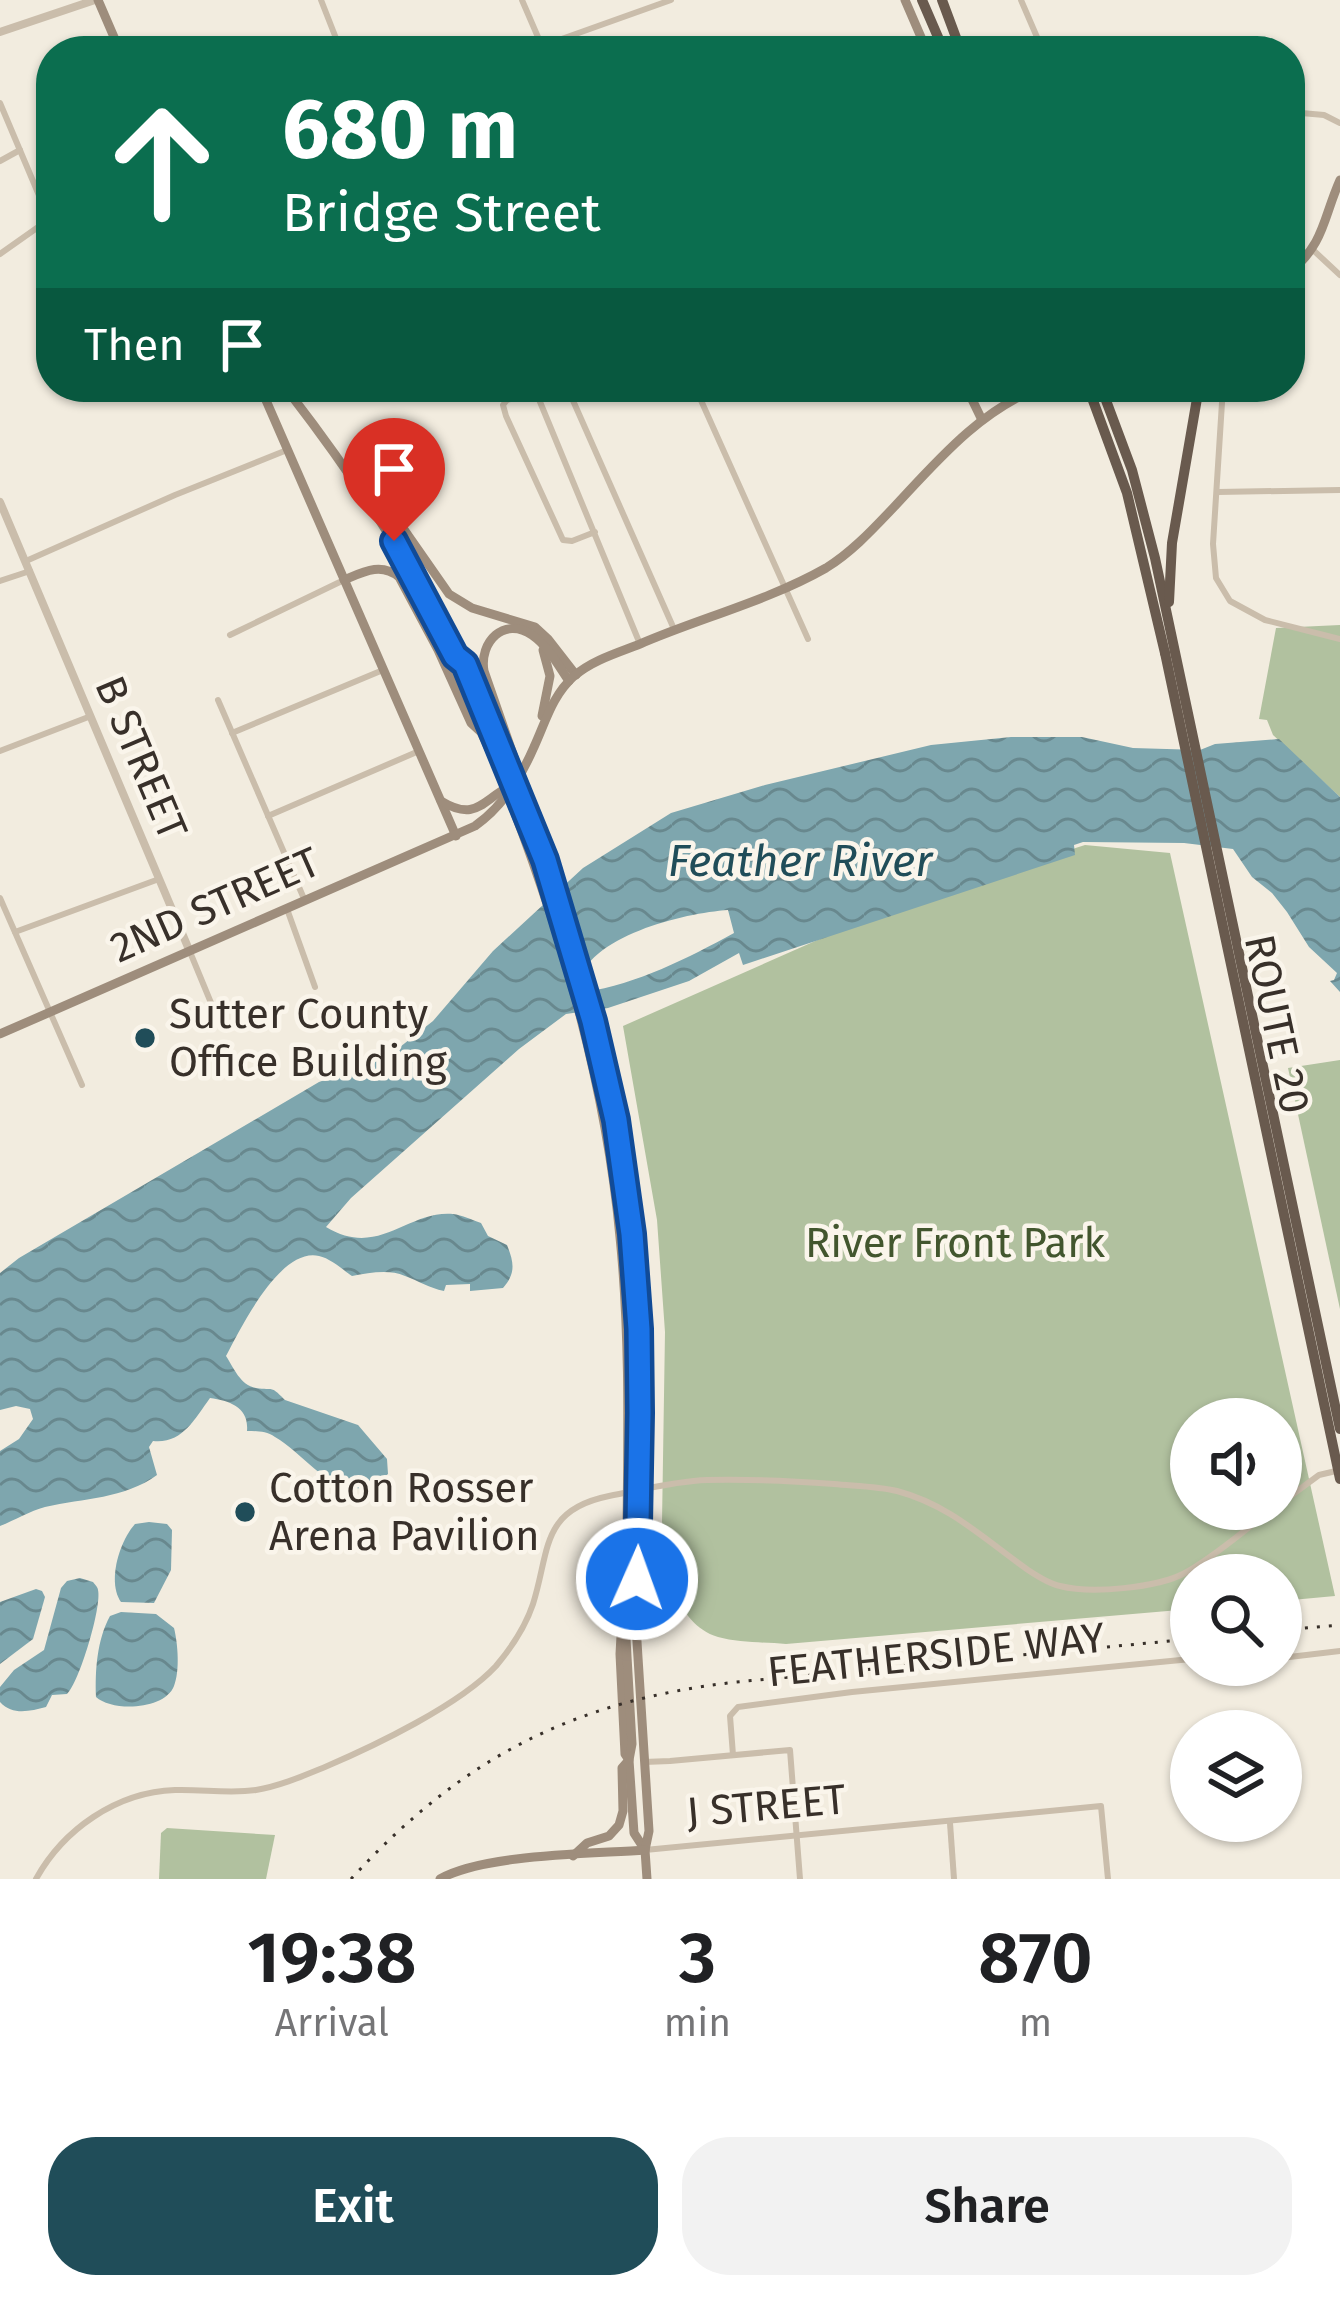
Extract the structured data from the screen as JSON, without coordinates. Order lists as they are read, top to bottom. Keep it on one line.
{"streets":{"highway":["ROUTE 20"],"main road":["2ND STREET","J STREET"],"street":["B STREET","FEATHERSIDE WAY"]},"crossings":[["B STREET","2ND STREET"]],"water":["Feather River"],"parks":["River Front Park"],"places":["Sutter County Office Building","Cotton Rosser Arena Pavilion"],"page":{"turn":["680 m","Bridge Street"],"then":"Then","eta":["19:38","Arrival","3","min","870","m"],"buttons":["Exit","Share"]}}
